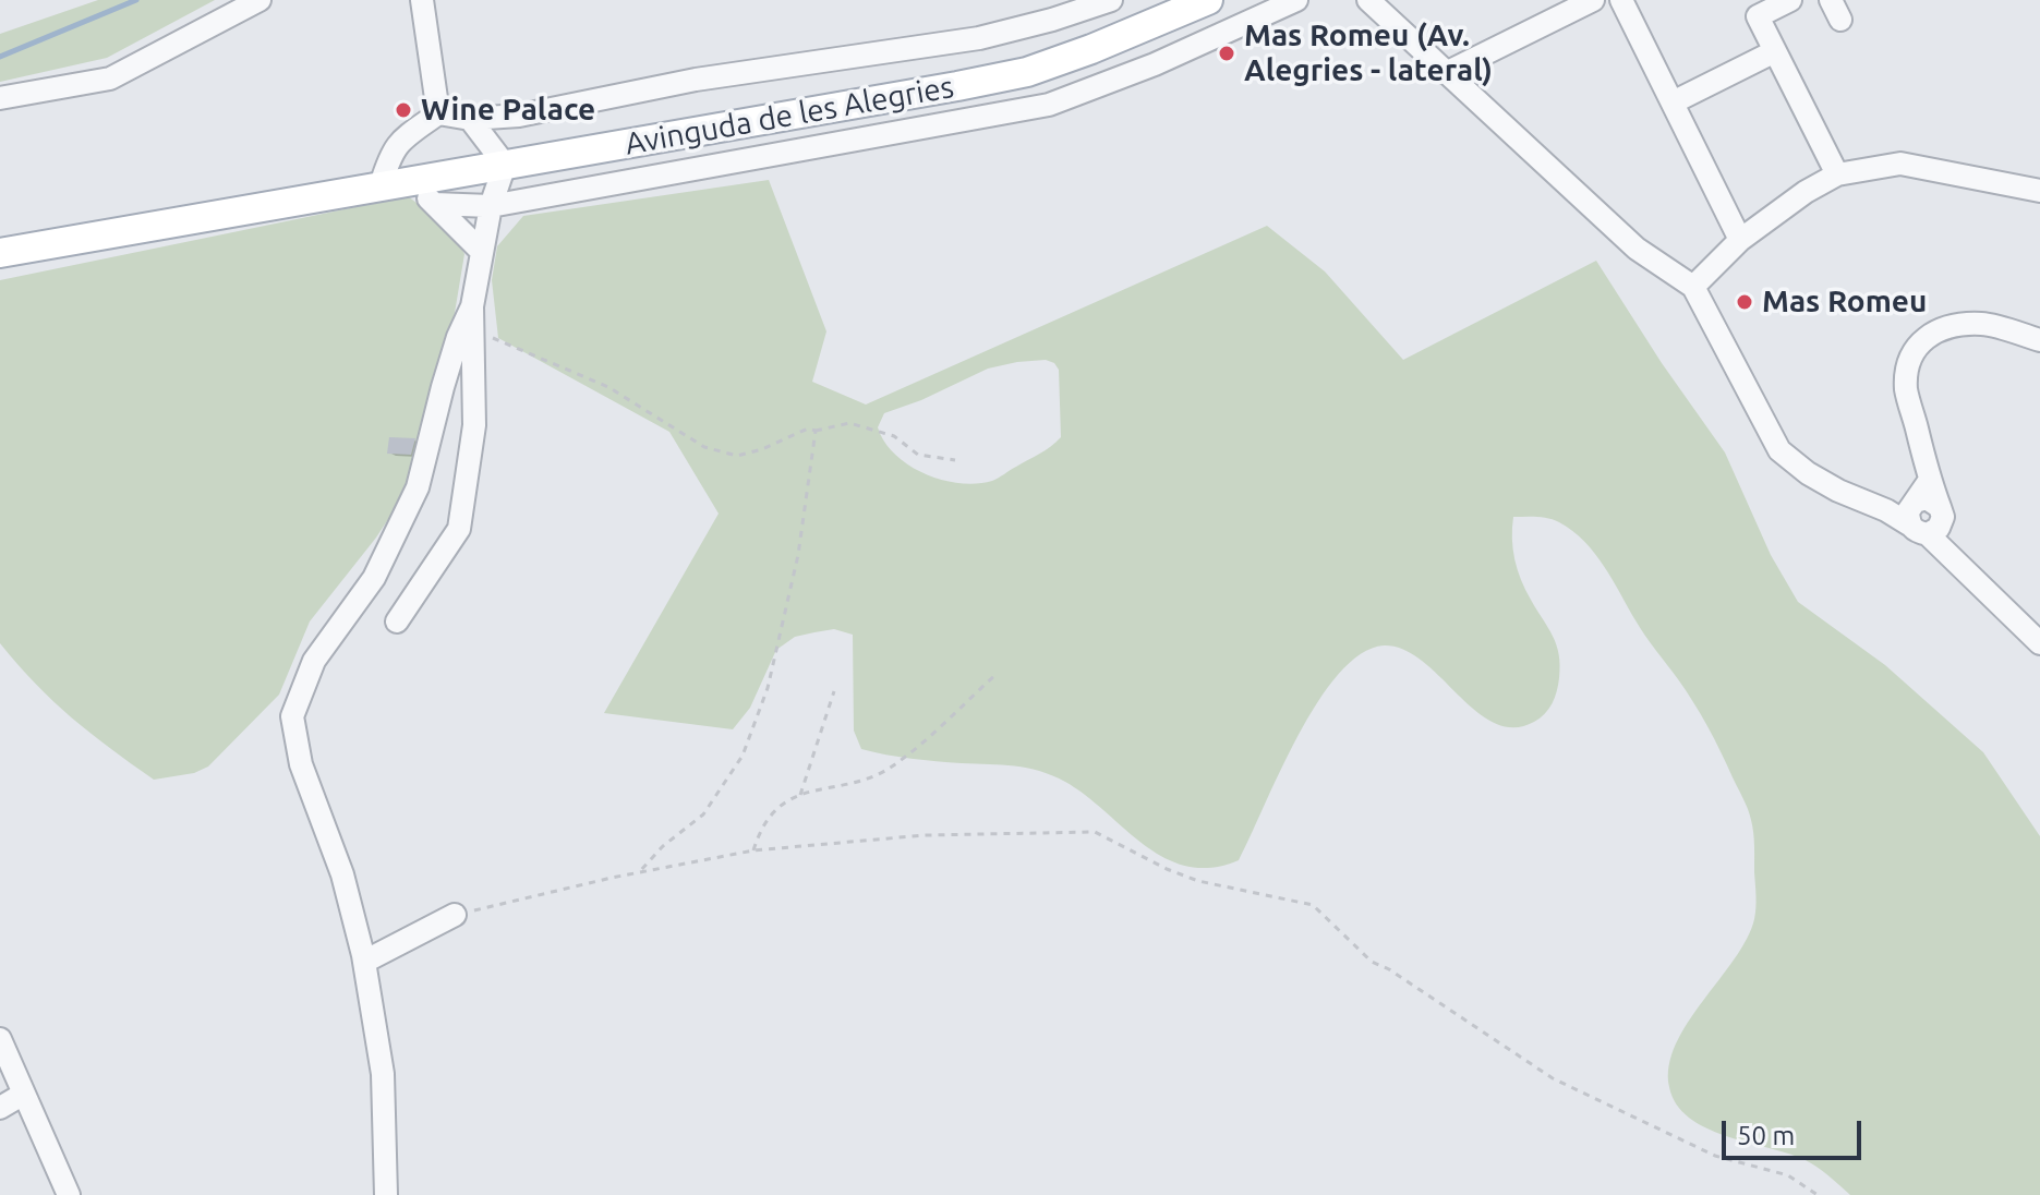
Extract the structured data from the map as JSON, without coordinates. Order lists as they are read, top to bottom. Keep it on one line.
{"streets":{"main road":["Avinguda de les Alegries"]},"places":["Mas Romeu (Av. Alegries - lateral)","Wine Palace","Mas Romeu"],"scale_bar":"50 m"}
